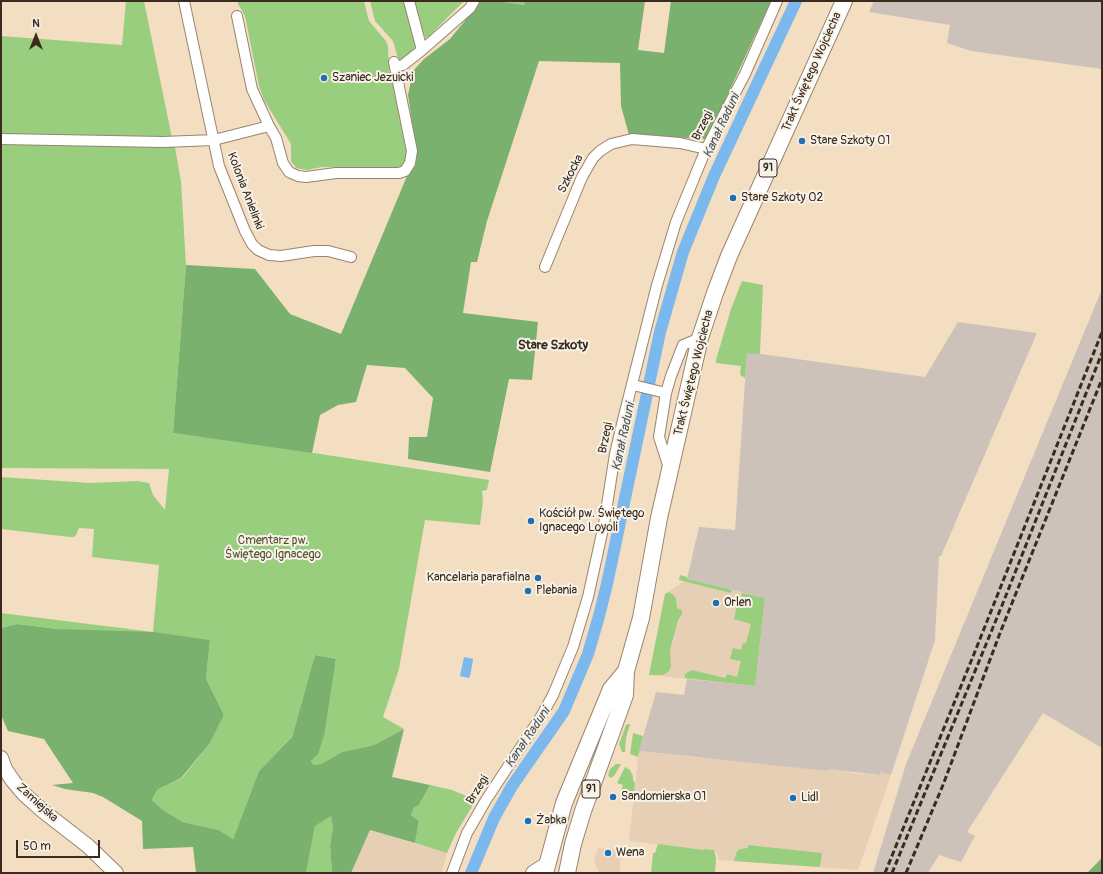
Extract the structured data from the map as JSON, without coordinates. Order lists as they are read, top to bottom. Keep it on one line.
{"streets":{"main road":["Trakt Świętego Wojciecha","91"],"street":["Brzegi","Szkocka","Kolonia Anielinki","Zamiejska"]},"crossings":[["Brzegi","Szkocka"]],"districts":["Stare Szkoty"],"water":["Kanał Raduni"],"parks":["Cmentarz pw. Świętego Ignacego"],"places":["Szaniec Jezuicki","Stare Szkoty 01","Stare Szkoty 02","Kościół pw. Świętego Ignacego Loyoli","Kancelaria parafialna","Plebania","Orlen","Sandomierska 01","Lidl","Żabka","Wena"],"scale_bar":"50 m","north":"top"}
